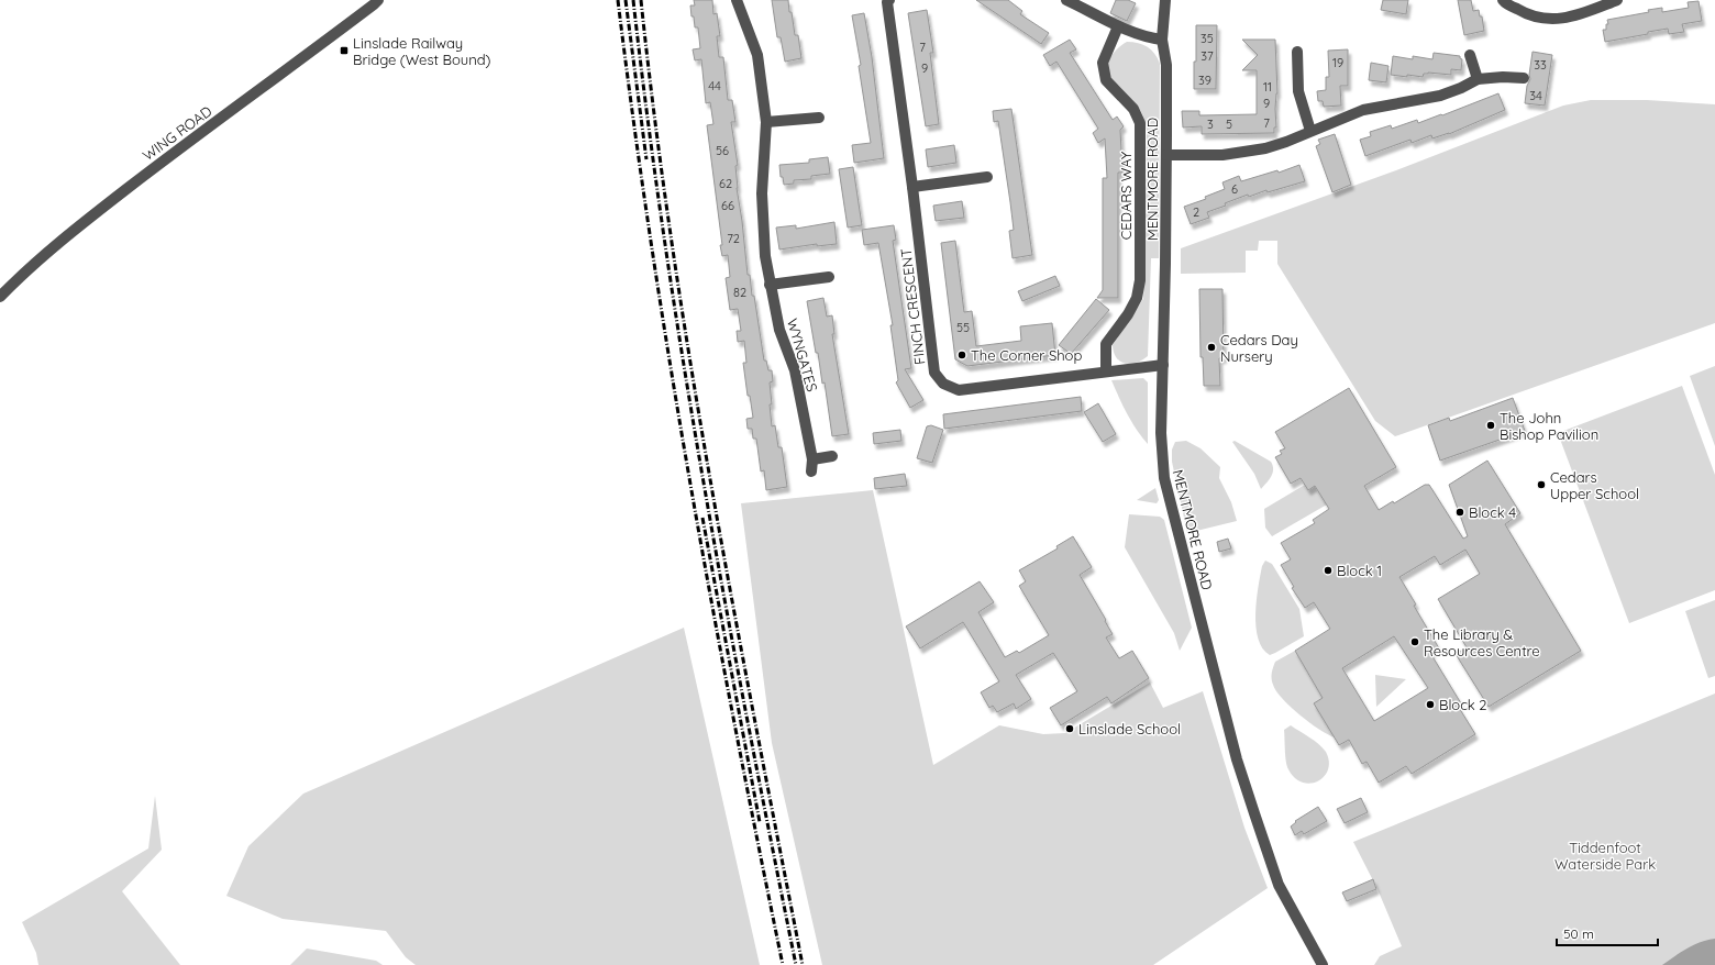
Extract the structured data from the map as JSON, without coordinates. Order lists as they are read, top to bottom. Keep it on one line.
{"streets":{"street":["WING ROAD","MENTMORE ROAD","CEDARS WAY","FINCH CRESCENT","WYNGATES"]},"crossings":[["MENTMORE ROAD","FINCH CRESCENT"],["CEDARS WAY","FINCH CRESCENT"]],"parks":["Tiddenfoot Waterside Park"],"places":{"transit":["Linslade Railway Bridge (West Bound)"],"other":["Cedars Day Nursery","The Corner Shop","The John Bishop Pavilion","Cedars Upper School","Block 4","Block 1","The Library & Resources Centre","Block 2","Linslade School"]},"house_numbers":["35","7","37","19","33","9","39","44","11","34","9","7","3","5","56","62","6","66","2","72","82","55"],"scale_bar":"50 m"}
